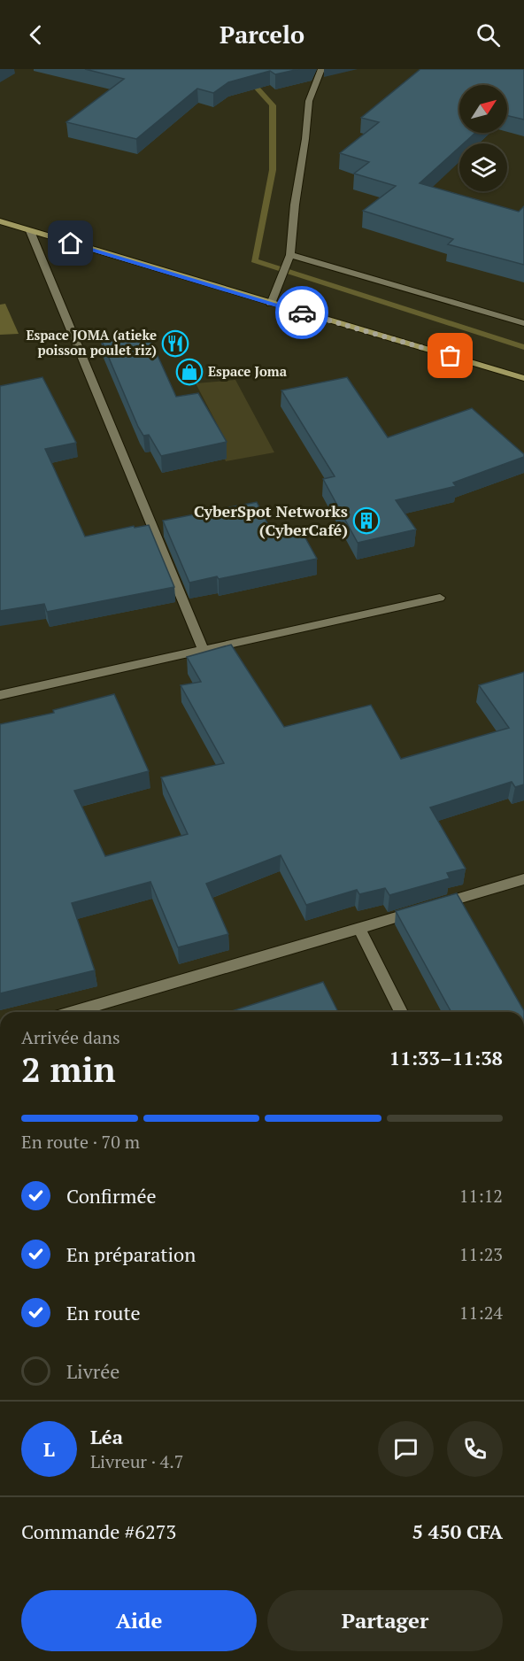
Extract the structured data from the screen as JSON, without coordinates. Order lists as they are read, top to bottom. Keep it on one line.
{"places":{"restaurant":["Espace JOMA (atieke poisson poulet riz)"],"shop":["Espace Joma"],"building":["CyberSpot Networks (CyberCafé)"]},"north":"top right","page":{"header":"Parcelo","heading":["2 min","Arrivée dans","11:33–11:38"],"panel":["Léa","Livreur · 4.7","Commande #6273","5 450 CFA"],"bar":"En route · 70 m","list":[["Confirmée","11:12"],["En préparation","11:23"],["En route","11:24"],"Livrée"],"round":"L","buttons":["Aide","Partager"]}}
